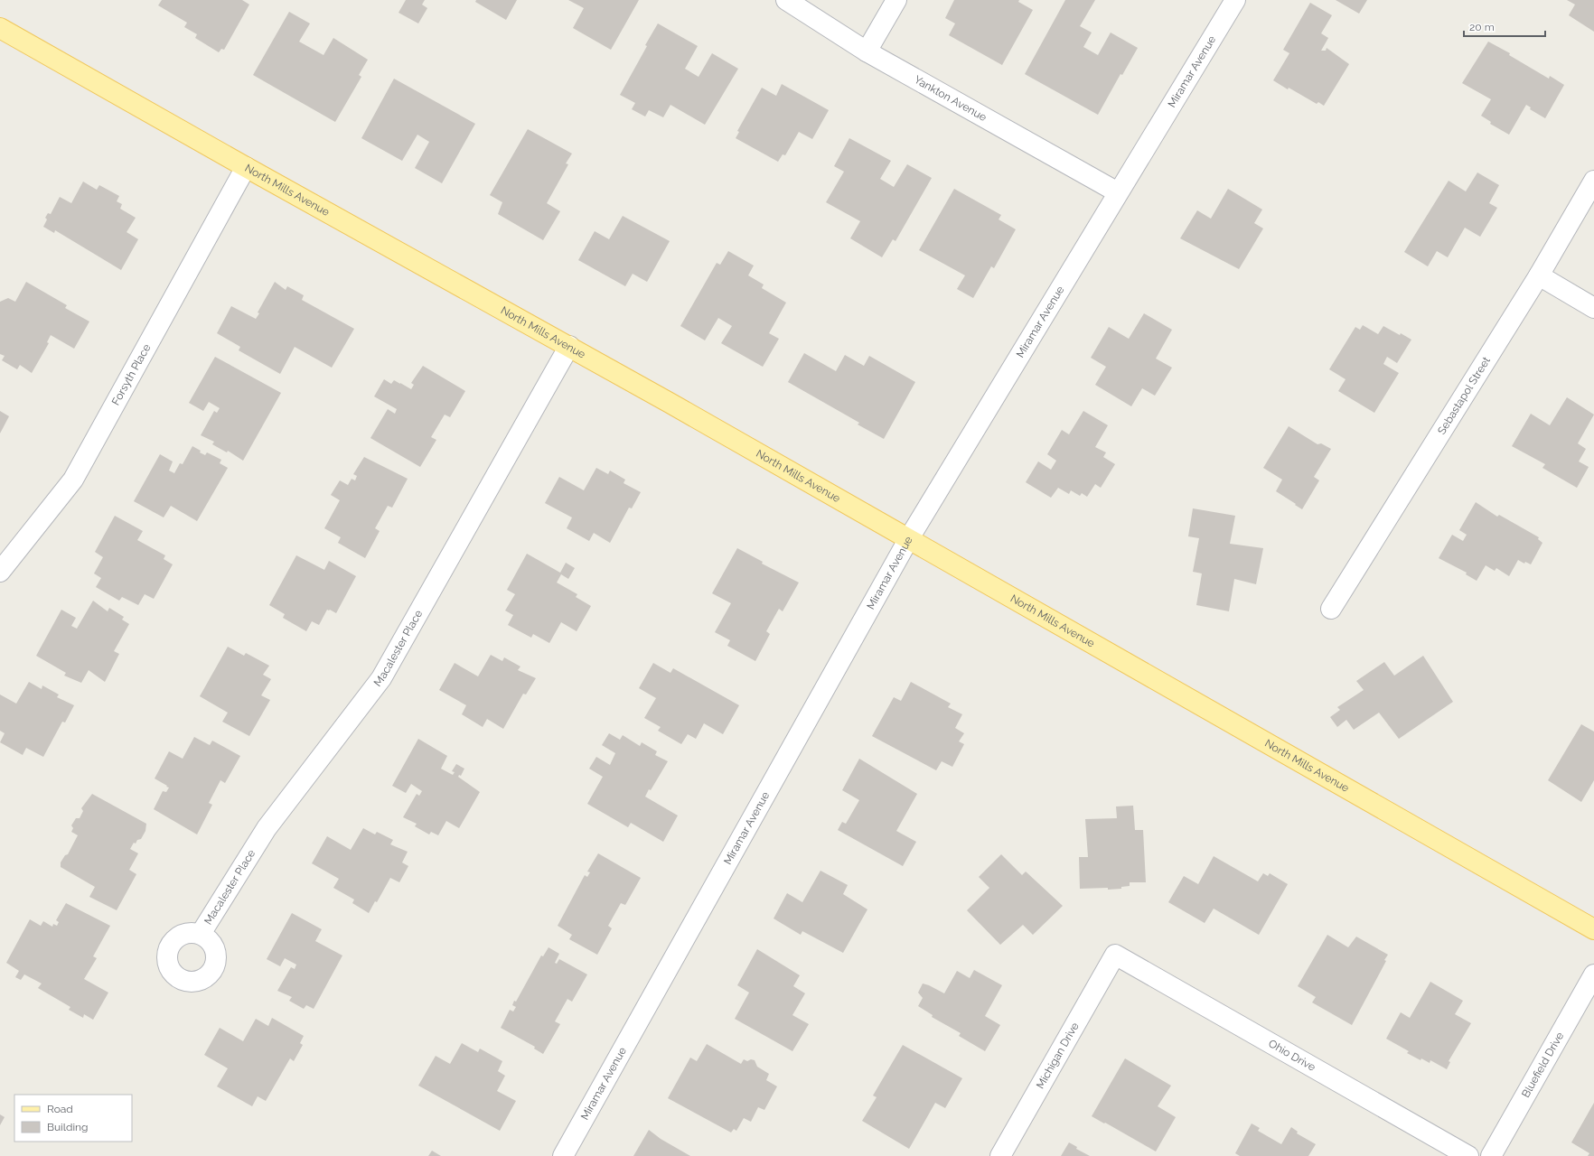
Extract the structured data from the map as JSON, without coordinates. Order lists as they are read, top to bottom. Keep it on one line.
{"streets":{"main road":["North Mills Avenue"],"street":["Miramar Avenue","Yankton Avenue","Forsyth Place","Sebastapol Street","Macalester Place","Michigan Drive","Ohio Drive","Bluefield Drive"]},"crossings":[["Miramar Avenue","Yankton Avenue"],["Miramar Avenue","North Mills Avenue"],["North Mills Avenue","Forsyth Place"],["North Mills Avenue","Macalester Place"],["Michigan Drive","Ohio Drive"]],"legend":["Road","Building"],"scale_bar":"20 m"}
